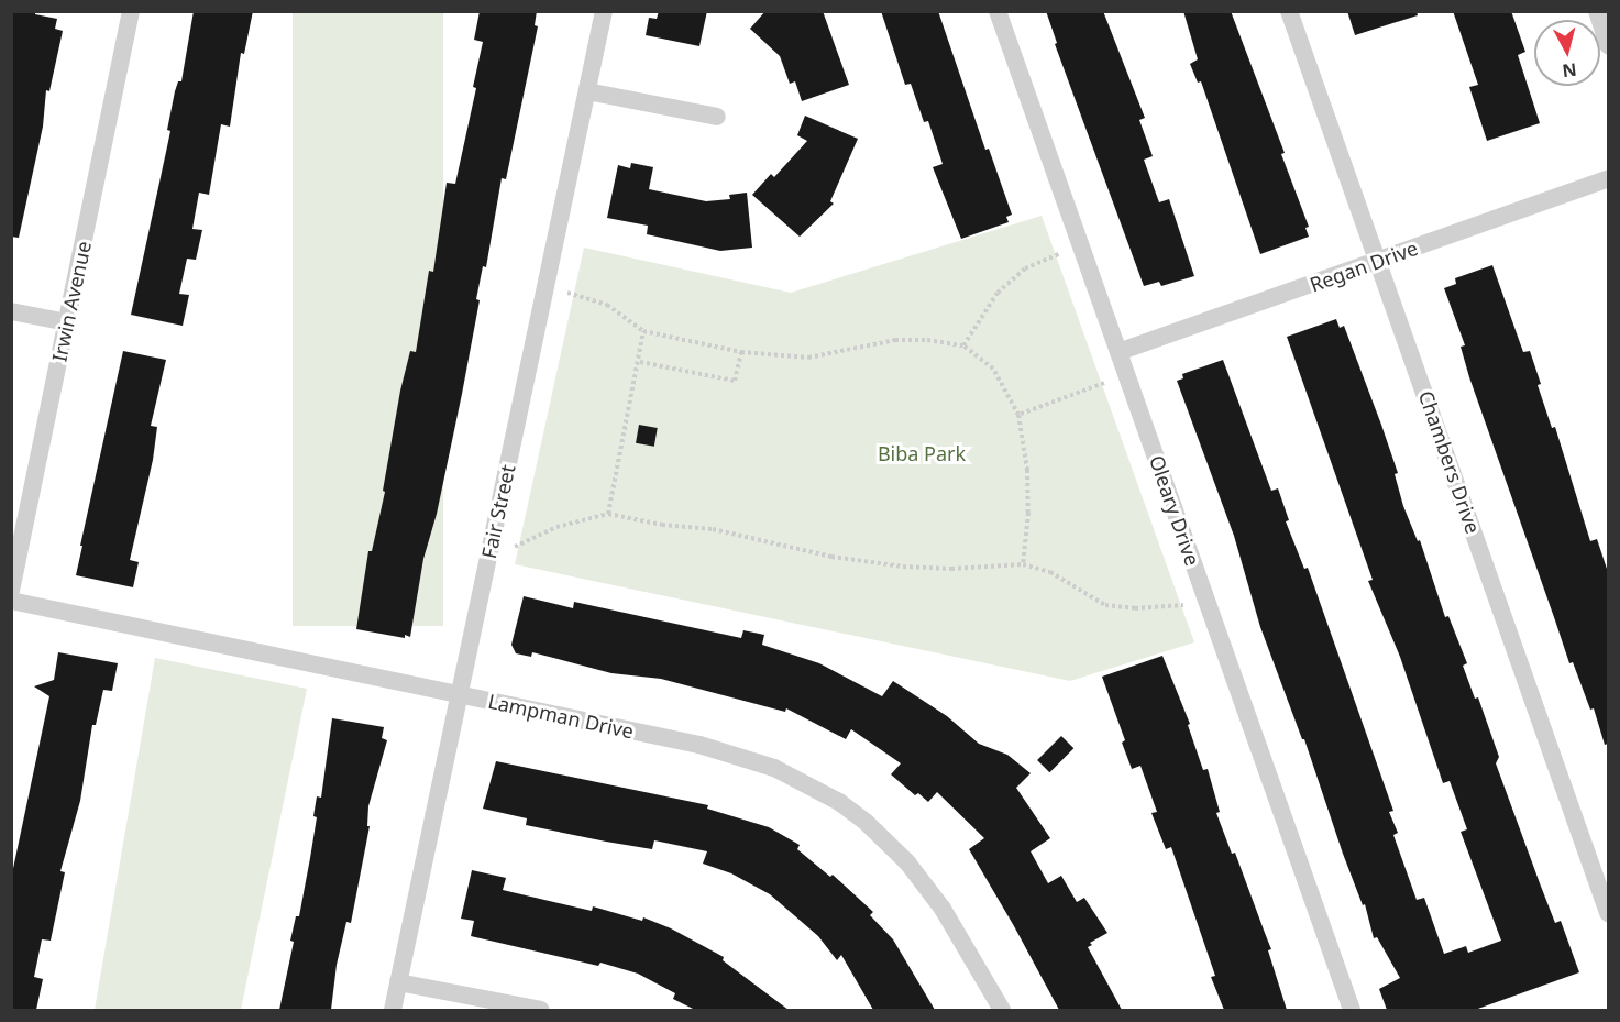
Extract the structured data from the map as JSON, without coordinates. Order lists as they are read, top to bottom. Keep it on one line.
{"streets":{"street":["Regan Drive","Irwin Avenue","Chambers Drive","Oleary Drive","Fair Street","Lampman Drive"]},"crossings":[["Regan Drive","Chambers Drive"],["Regan Drive","Oleary Drive"],["Fair Street","Lampman Drive"]],"parks":["Biba Park"],"north":"bottom"}
